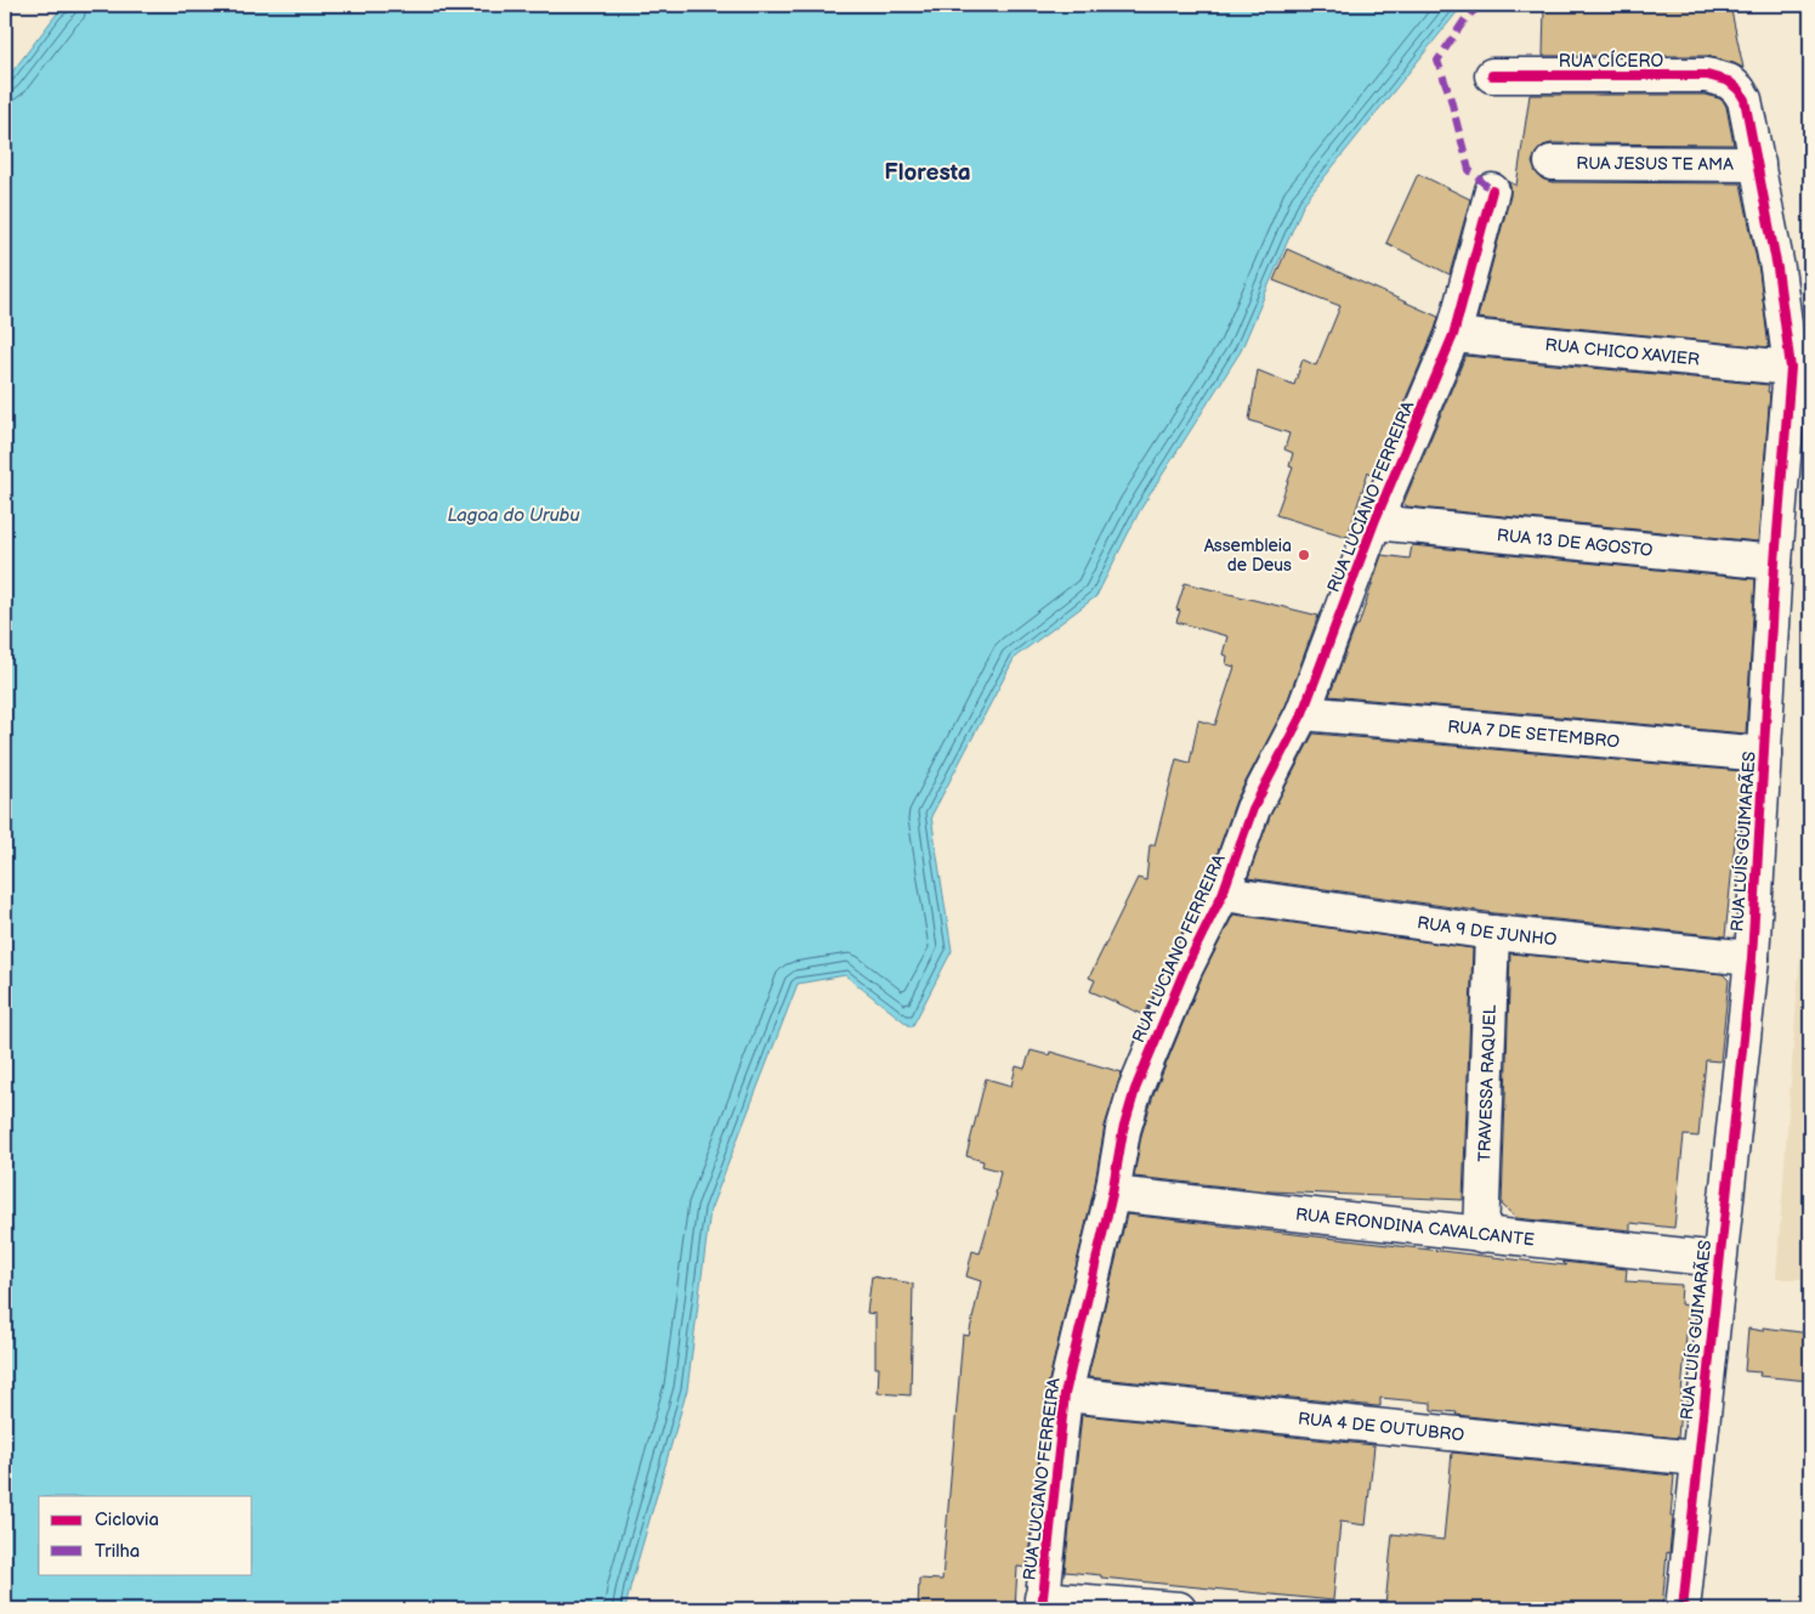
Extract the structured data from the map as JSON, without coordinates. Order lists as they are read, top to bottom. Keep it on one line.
{"streets":{"street":["RUA CÍCERO","RUA JESUS TE AMA","RUA CHICO XAVIER","RUA LUCIANO FERREIRA","RUA 13 DE AGOSTO","RUA 7 DE SETEMBRO","RUA LUÍS GUIMARÃES","RUA 9 DE JUNHO","TRAVESSA RAQUEL","RUA ERONDINA CAVALCANTE","RUA 4 DE OUTUBRO"]},"crossings":[["RUA CÍCERO","RUA LUÍS GUIMARÃES"],["RUA JESUS TE AMA","RUA LUÍS GUIMARÃES"],["RUA CHICO XAVIER","RUA LUCIANO FERREIRA"],["RUA CHICO XAVIER","RUA LUÍS GUIMARÃES"],["RUA LUCIANO FERREIRA","RUA 13 DE AGOSTO"],["RUA LUCIANO FERREIRA","RUA 7 DE SETEMBRO"],["RUA LUCIANO FERREIRA","RUA 9 DE JUNHO"],["RUA LUCIANO FERREIRA","RUA ERONDINA CAVALCANTE"],["RUA LUCIANO FERREIRA","RUA 4 DE OUTUBRO"],["RUA 13 DE AGOSTO","RUA LUÍS GUIMARÃES"],["RUA 7 DE SETEMBRO","RUA LUÍS GUIMARÃES"],["RUA LUÍS GUIMARÃES","RUA 9 DE JUNHO"],["RUA LUÍS GUIMARÃES","RUA ERONDINA CAVALCANTE"],["RUA LUÍS GUIMARÃES","RUA 4 DE OUTUBRO"],["RUA 9 DE JUNHO","TRAVESSA RAQUEL"],["TRAVESSA RAQUEL","RUA ERONDINA CAVALCANTE"]],"districts":["Floresta"],"water":["Lagoa do Urubu"],"places":["Assembleia de Deus"],"legend":["Ciclovia","Trilha"]}
